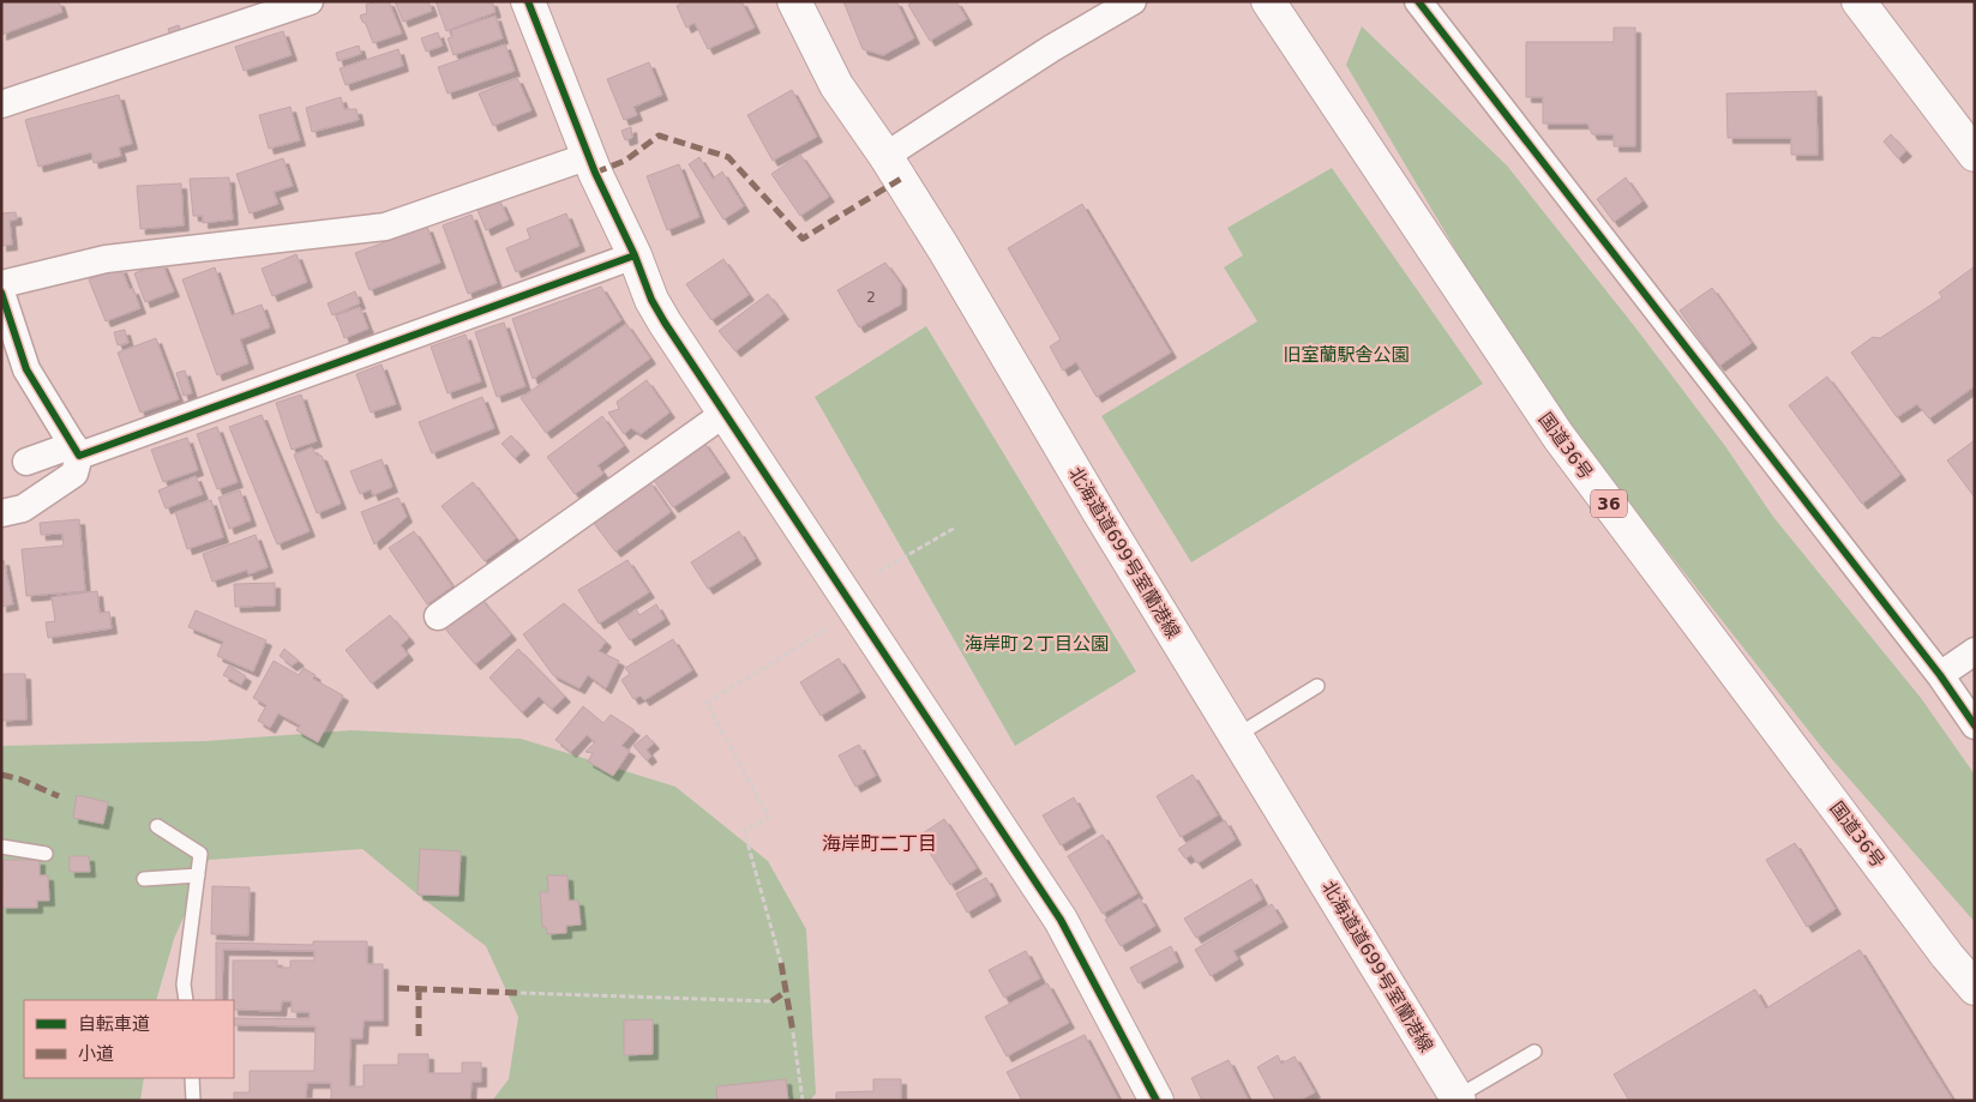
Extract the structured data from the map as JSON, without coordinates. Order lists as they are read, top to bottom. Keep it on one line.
{"streets":{"main road":["国道36号","36","北海道道699号室蘭港線"]},"districts":["海岸町二丁目"],"parks":["旧室蘭駅舎公園","海岸町２丁目公園"],"house_numbers":["2"],"legend":["自転車道","小道"]}
